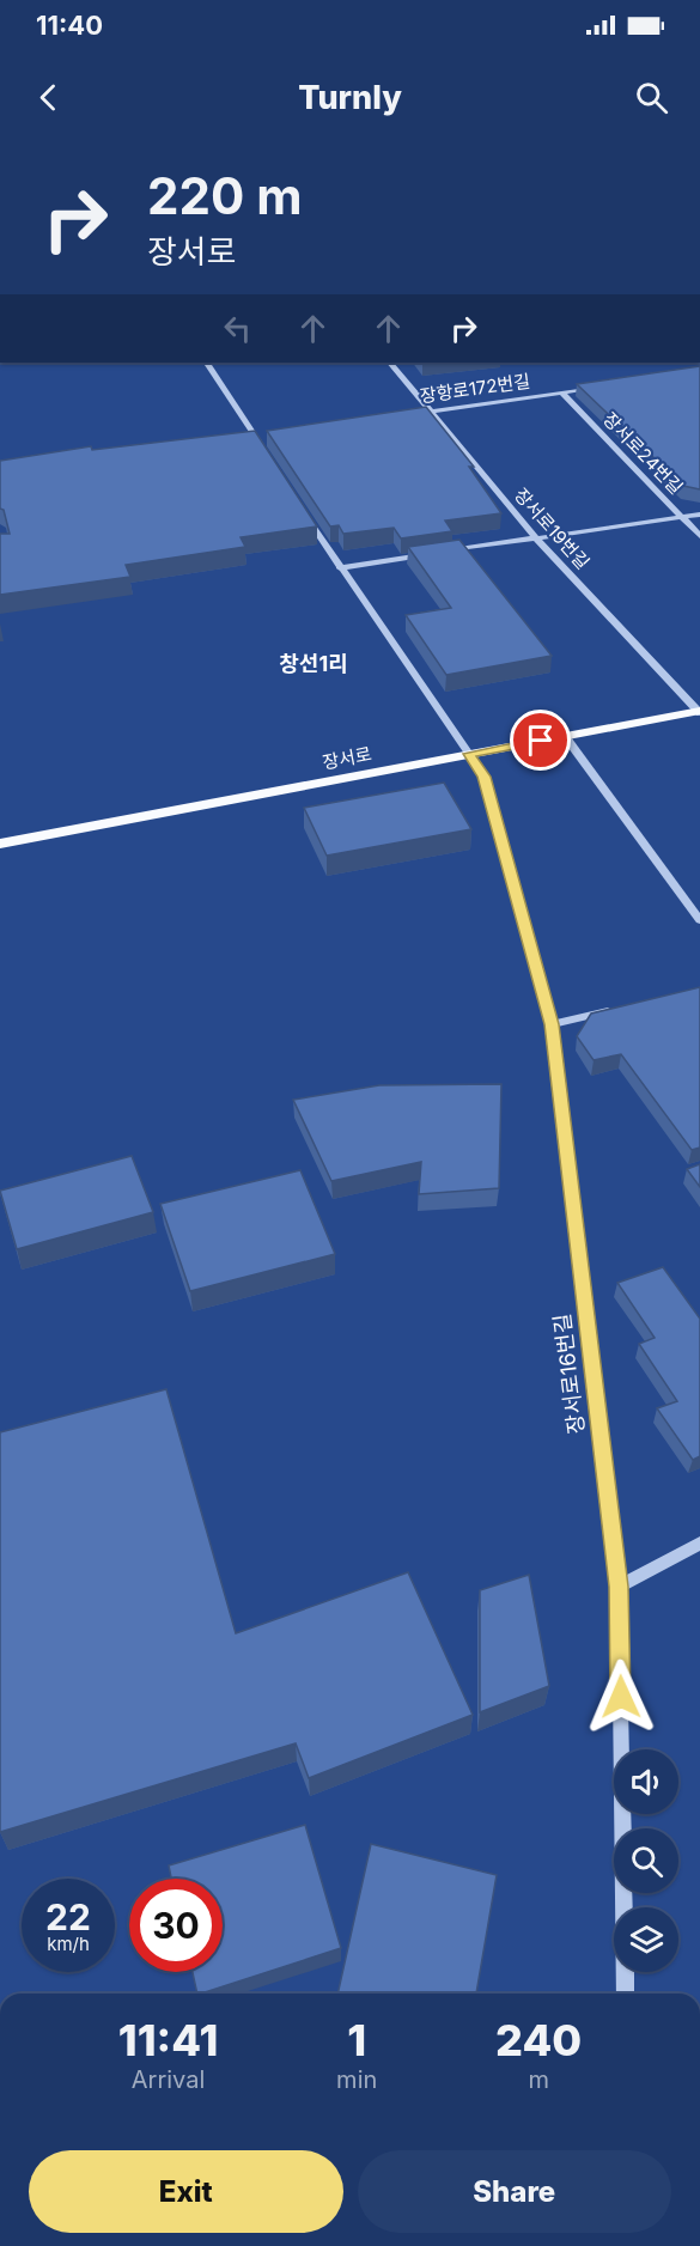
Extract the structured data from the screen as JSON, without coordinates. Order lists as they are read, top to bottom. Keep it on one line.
{"streets":{"main road":["장서로"],"street":["장항로172번길","장서로24번길","장서로19번길","장서로16번길"]},"crossings":[["장항로172번길","장서로24번길"],["장항로172번길","장서로19번길"],["장서로19번길","장서로"],["장서로","장서로16번길"]],"districts":["창선1리"],"page":{"status":"11:40","header":"Turnly","turn":["220 m","장서로"],"speed":"22 km/h","limit":"30","eta":["11:41","Arrival","1","min","240","m"],"buttons":["Exit","Share"]}}
